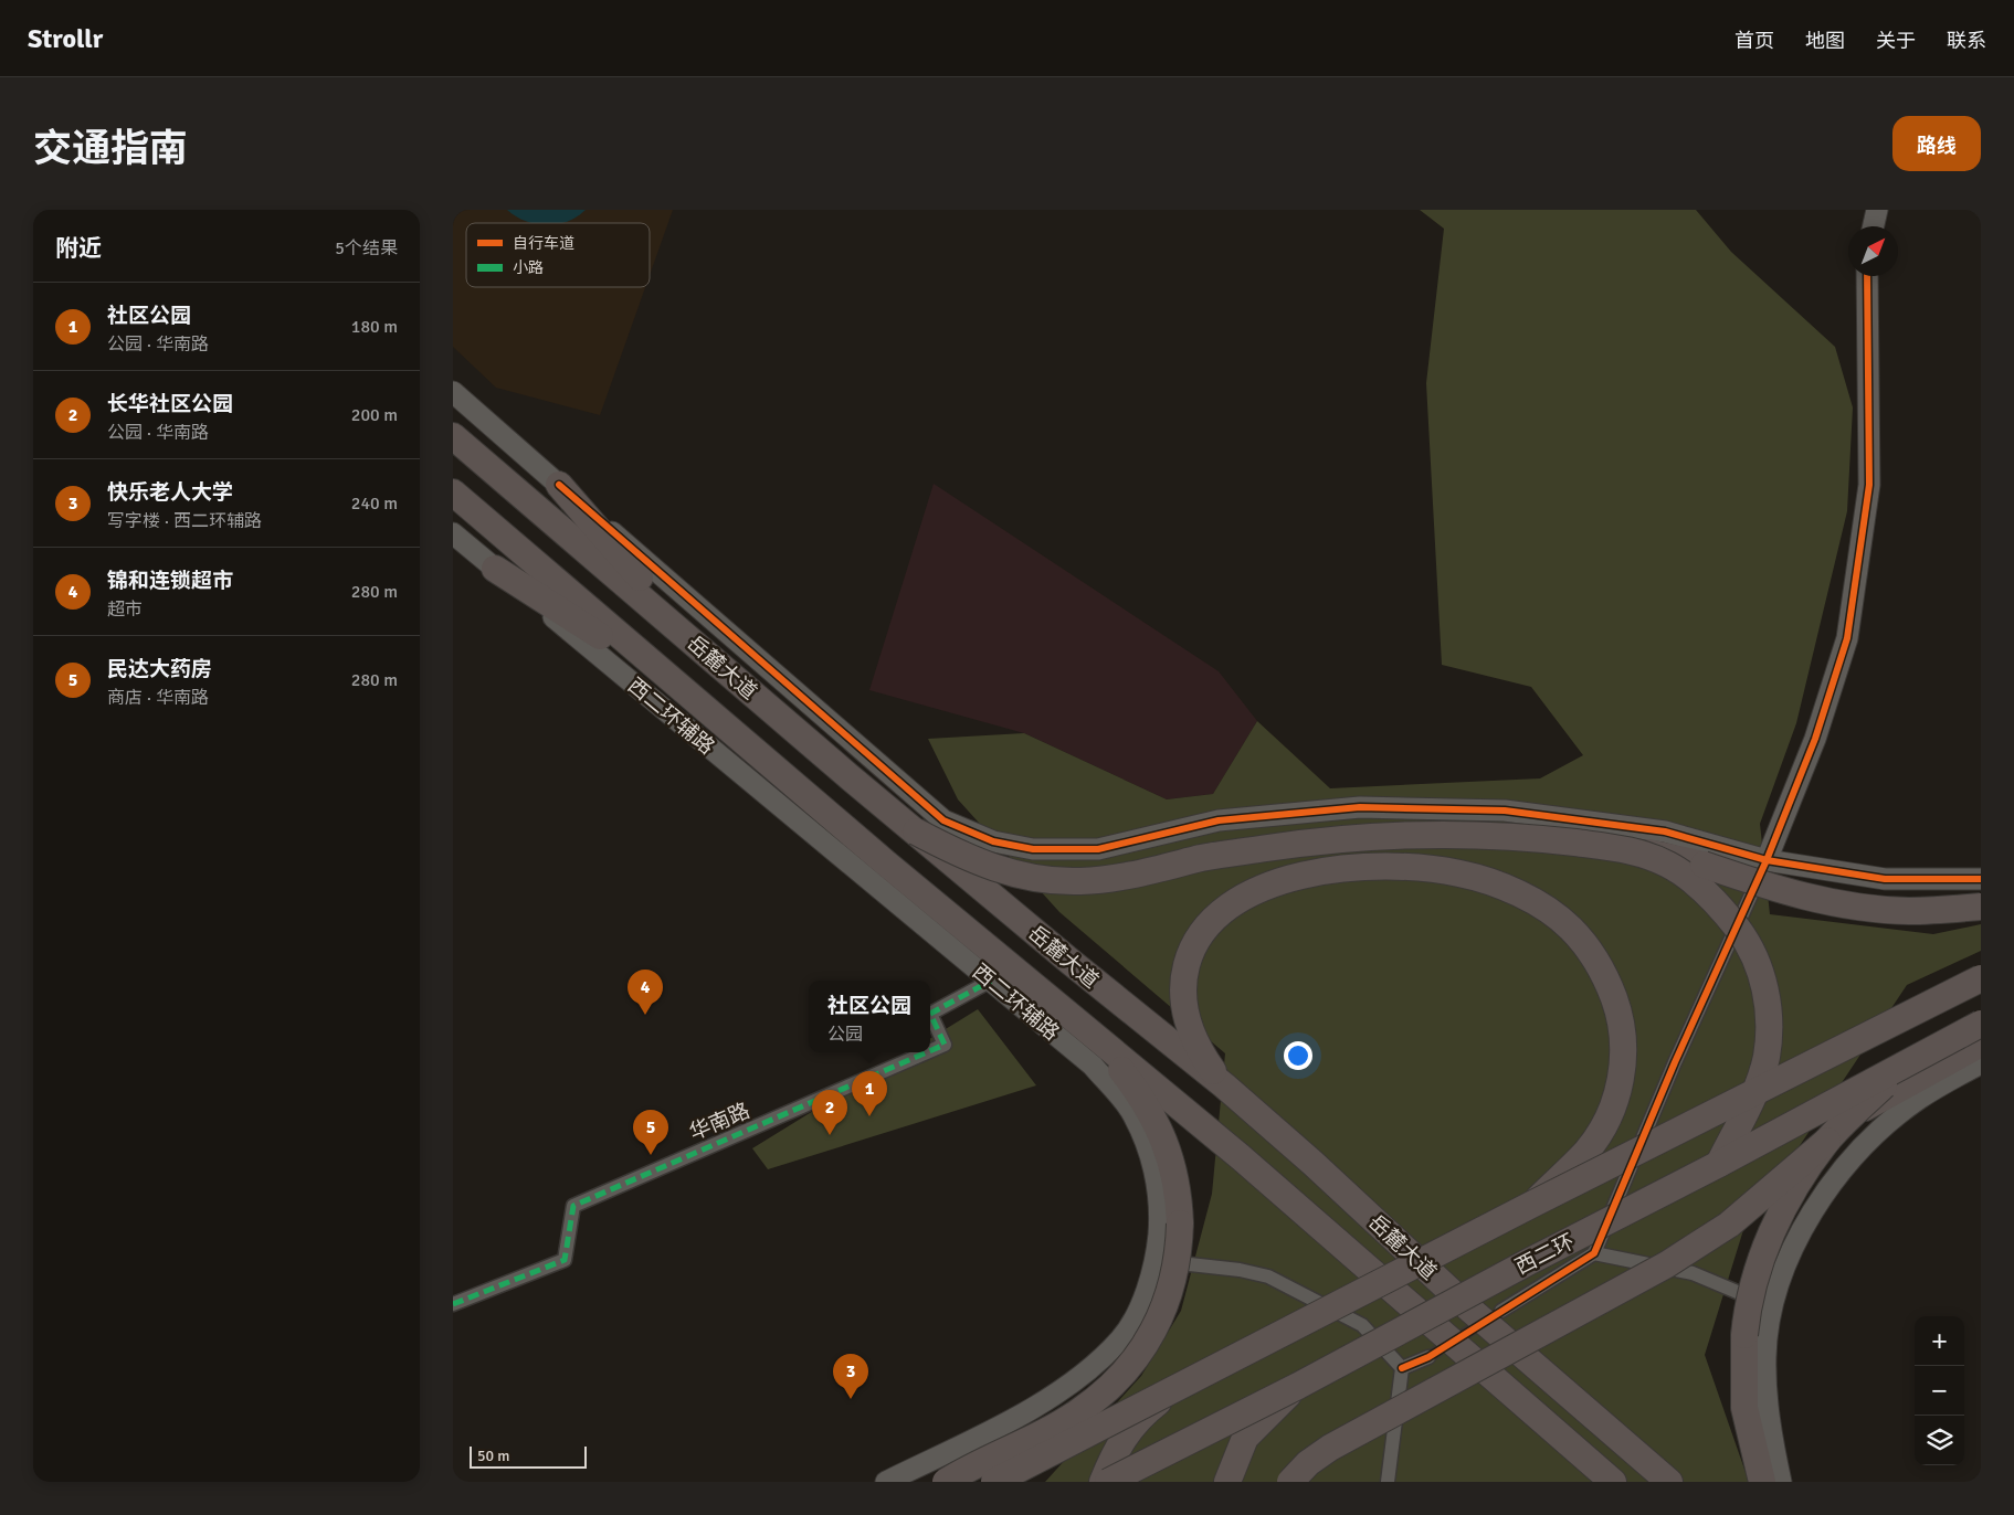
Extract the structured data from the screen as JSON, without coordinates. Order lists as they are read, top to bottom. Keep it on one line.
{"streets":{"highway":["岳麓大道","西二环"],"street":["西二环辅路","华南路"]},"crossings":[["西二环辅路","华南路"]],"legend":["自行车道","小路"],"scale_bar":"50 m","north":"top right","page":{"header":"Strollr","nav":["首页","地图","关于","联系"],"title":"交通指南","buttons":"路线","heading":["附近","5个结果"],"list":[{"mark":"1","name":"社区公园","note":"公园 · 华南路","value":"180 m"},{"mark":"2","name":"长华社区公园","note":"公园 · 华南路","value":"200 m"},{"mark":"3","name":"快乐老人大学","note":"写字楼 · 西二环辅路","value":"240 m"},{"mark":"4","name":"锦和连锁超市","note":"超市","value":"280 m"},{"mark":"5","name":"民达大药房","note":"商店 · 华南路","value":"280 m"}],"pins":["4","1","2","5","3"],"popup":["社区公园","公园"],"map_buttons":["+","−"],"scale":"50 m"}}
